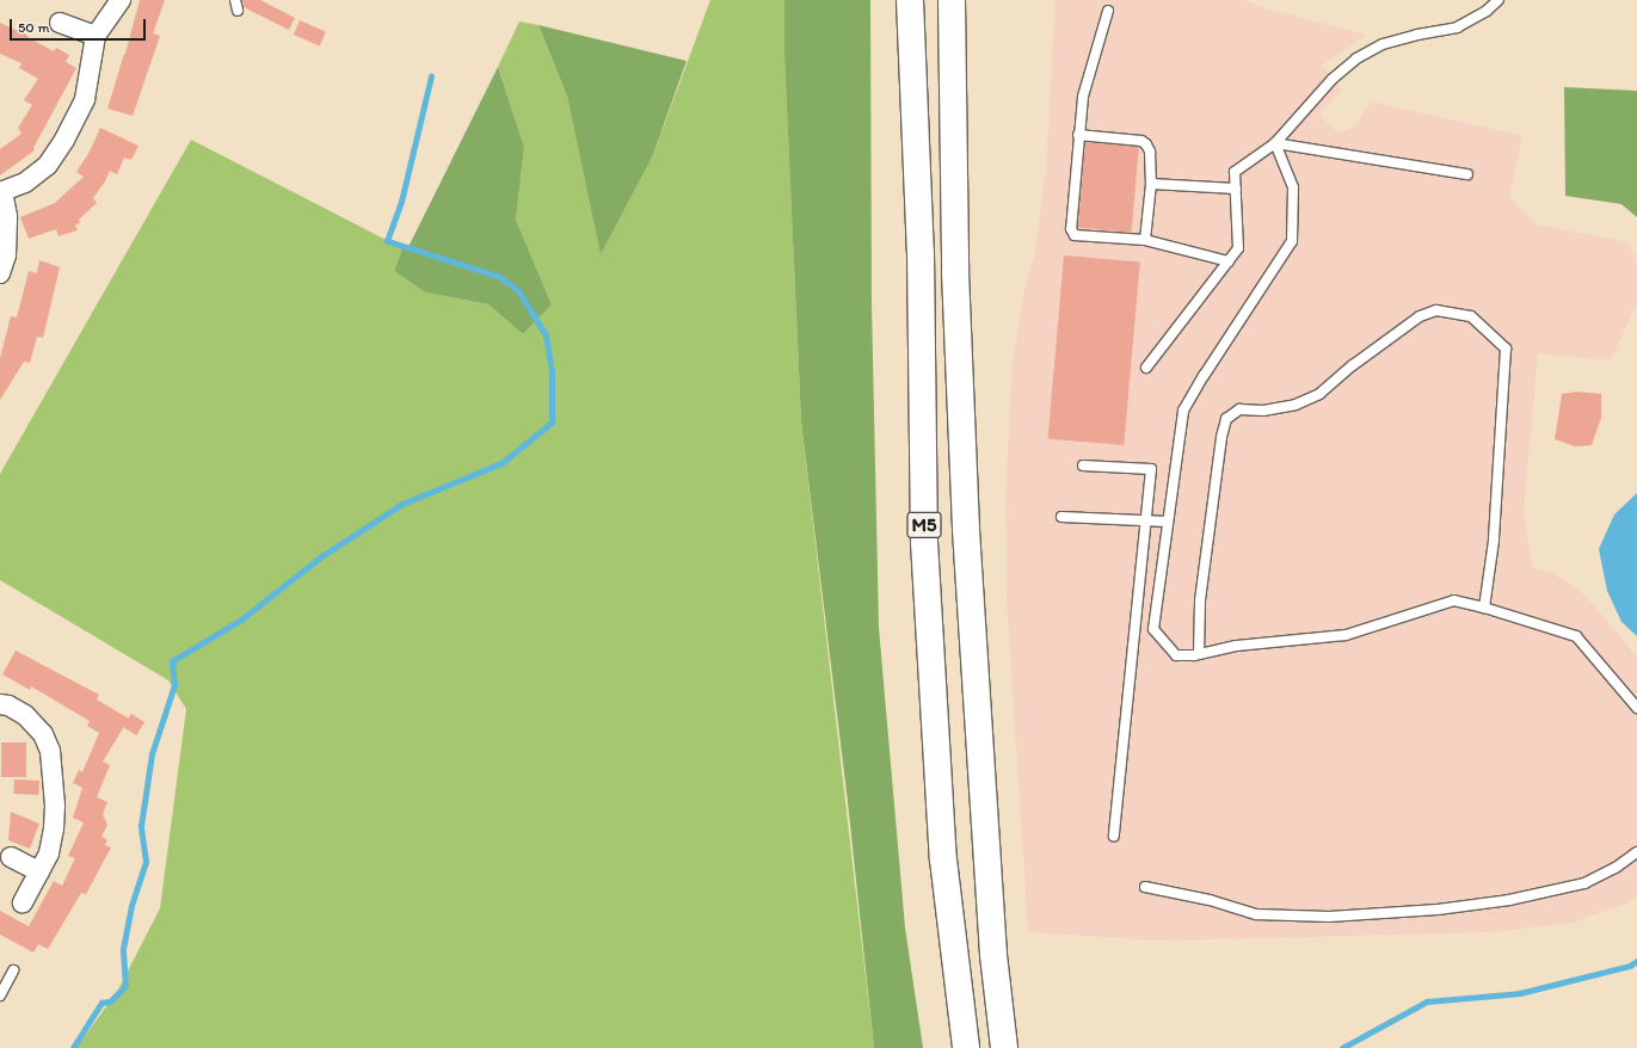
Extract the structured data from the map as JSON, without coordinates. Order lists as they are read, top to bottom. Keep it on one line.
{"streets":{"highway":["M5"]},"scale_bar":"50 m"}
